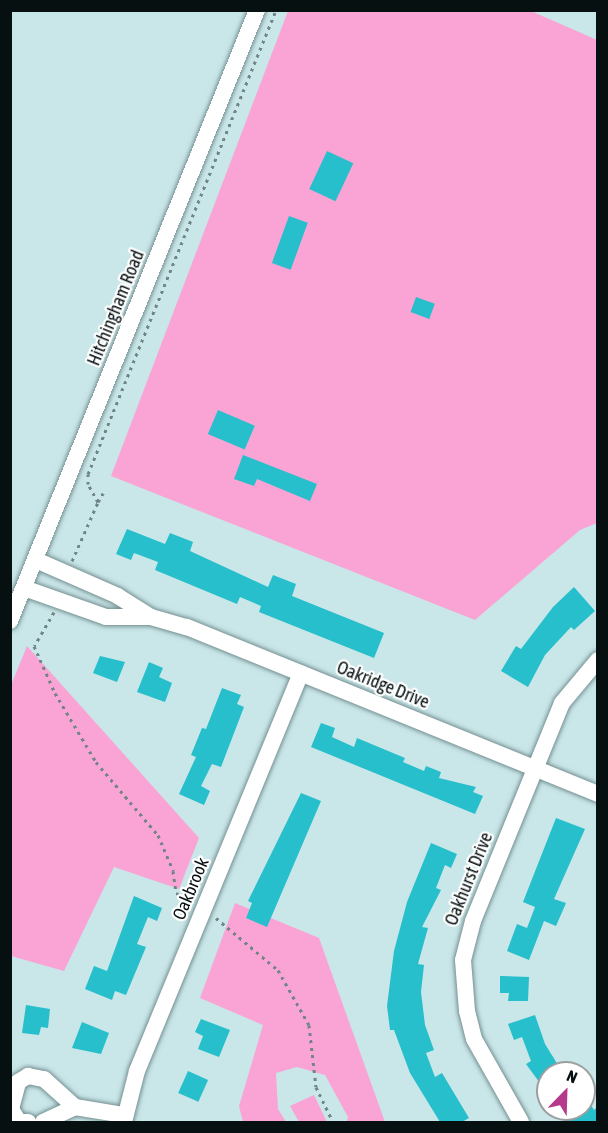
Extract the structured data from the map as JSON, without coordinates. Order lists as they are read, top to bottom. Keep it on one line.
{"streets":{"street":["Hitchingham Road","Oakridge Drive","Oakhurst Drive","Oakbrook"]},"crossings":[["Hitchingham Road","Oakridge Drive"],["Oakridge Drive","Oakhurst Drive"],["Oakridge Drive","Oakbrook"]],"north":"top right"}
